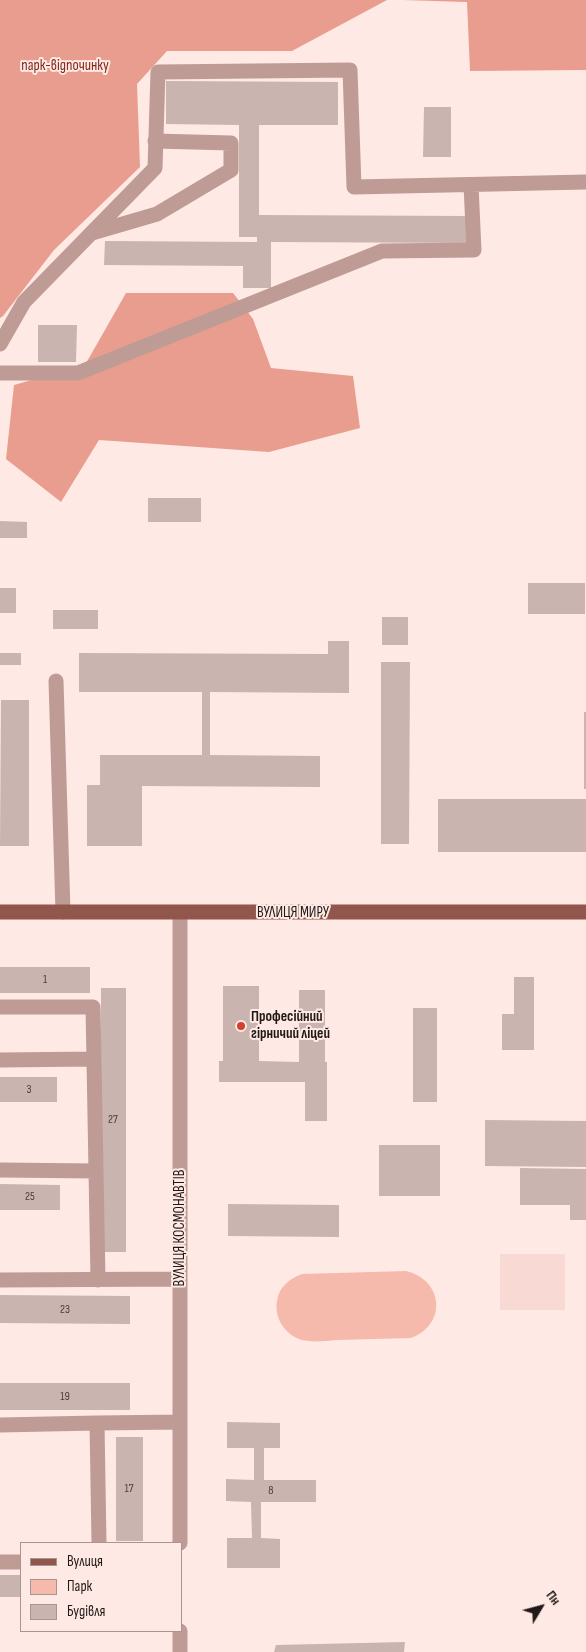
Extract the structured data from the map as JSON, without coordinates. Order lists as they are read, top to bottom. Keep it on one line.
{"streets":{"main road":["ВУЛИЦЯ МИРУ"],"street":["ВУЛИЦЯ КОСМОНАВТІВ"]},"crossings":[["ВУЛИЦЯ МИРУ","ВУЛИЦЯ КОСМОНАВТІВ"]],"parks":["парк-відпочинку"],"places":["Професійний гірничий ліцей"],"house_numbers":["1","3","27","25","23","19","17","8"],"legend":["Вулиця","Парк","Будівля"],"north":"top right"}
